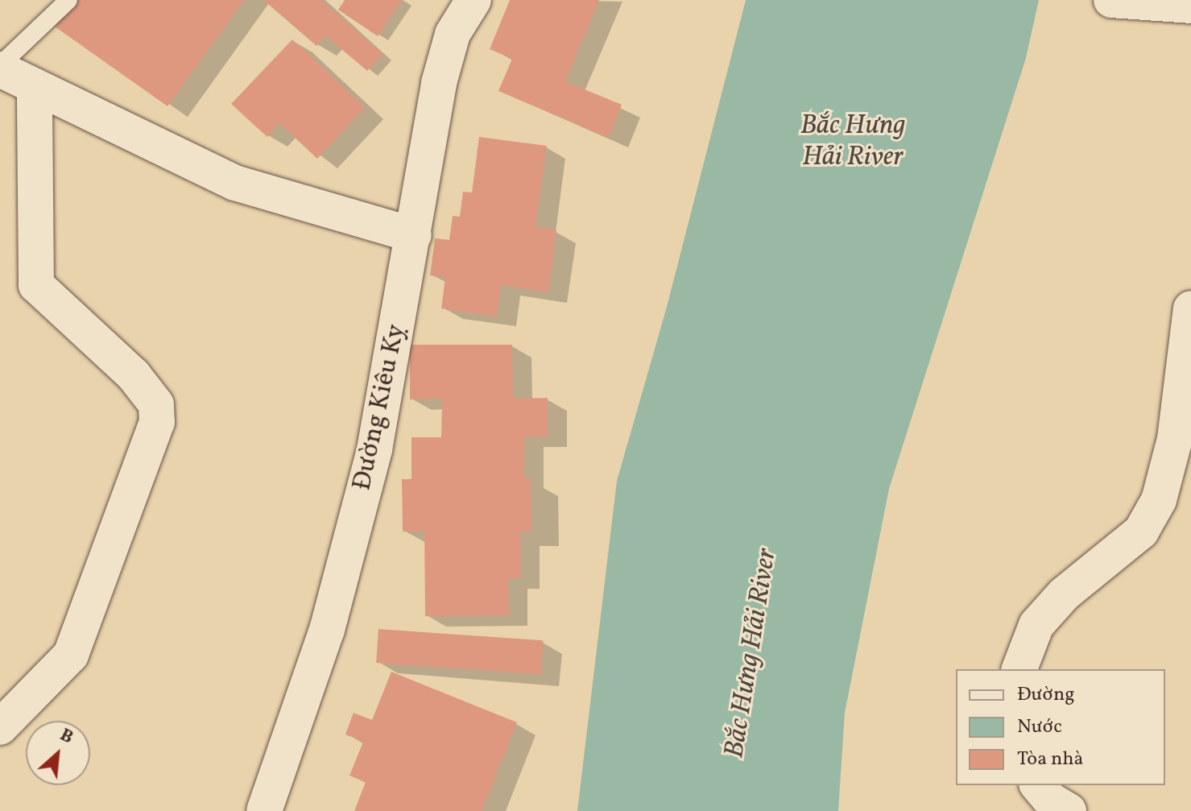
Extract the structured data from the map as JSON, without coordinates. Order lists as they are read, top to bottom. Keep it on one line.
{"streets":{"street":["Đường Kiêu Kỵ"]},"water":["Bắc Hưng Hải River"],"legend":["Đường","Nước","Tòa nhà"],"north":"top right"}
